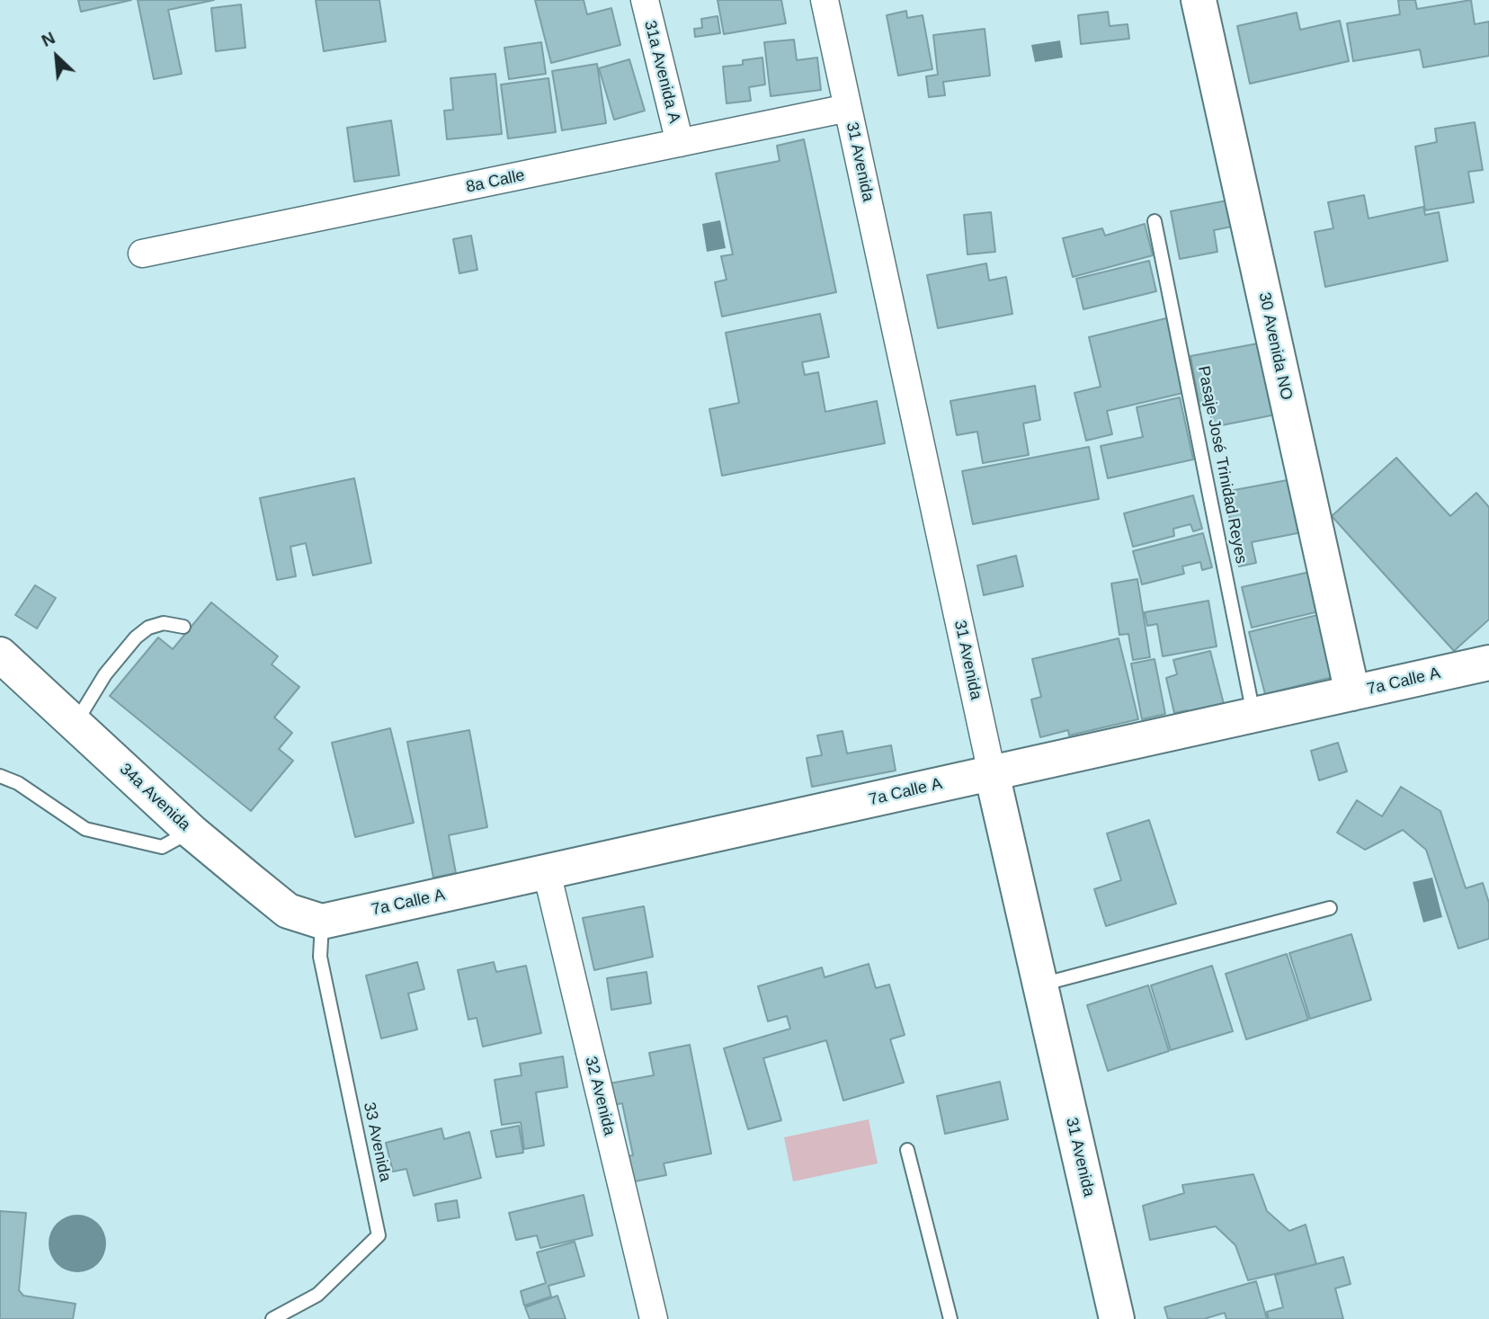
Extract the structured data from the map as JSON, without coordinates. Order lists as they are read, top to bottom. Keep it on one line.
{"streets":{"street":["31a Avenida A","31 Avenida","8a Calle","30 Avenida NO","7a Calle A","34a Avenida","32 Avenida"],"lane":["Pasaje José Trinidad Reyes","33 Avenida"]},"crossings":[["31a Avenida A","8a Calle"],["31 Avenida","8a Calle"],["31 Avenida","7a Calle A"],["30 Avenida NO","7a Calle A"],["Pasaje José Trinidad Reyes","7a Calle A"],["7a Calle A","34a Avenida"],["7a Calle A","32 Avenida"],["7a Calle A","33 Avenida"],["34a Avenida","33 Avenida"]],"north":"top left"}
